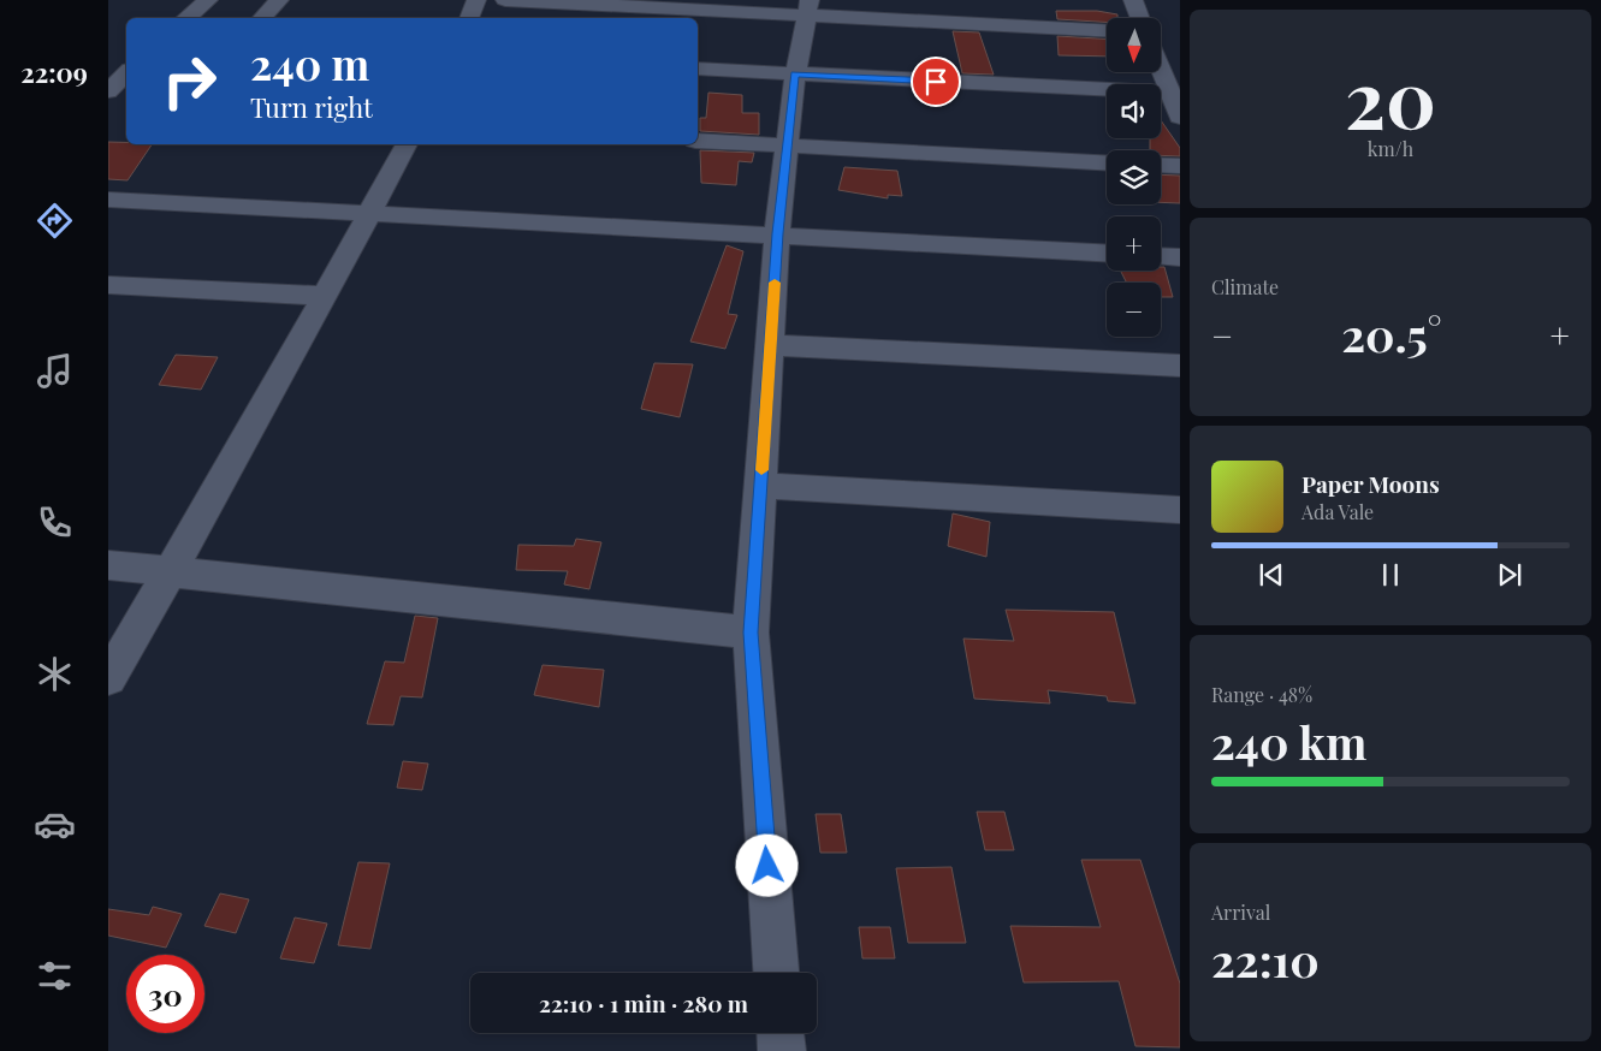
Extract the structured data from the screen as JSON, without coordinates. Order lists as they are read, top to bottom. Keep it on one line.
{"north":"bottom","page":{"tabs":"22:09","tile":[["20","km/h"],"Climate",["Range · 48%","240 km"],["Arrival","22:10"]],"map_buttons":["+","−"],"turn":["240 m","Turn right"],"heat":["−","20.5°","+"],"song":["Paper Moons","Ada Vale"],"limit":"30","trip":"22:10 · 1 min · 280 m"}}
